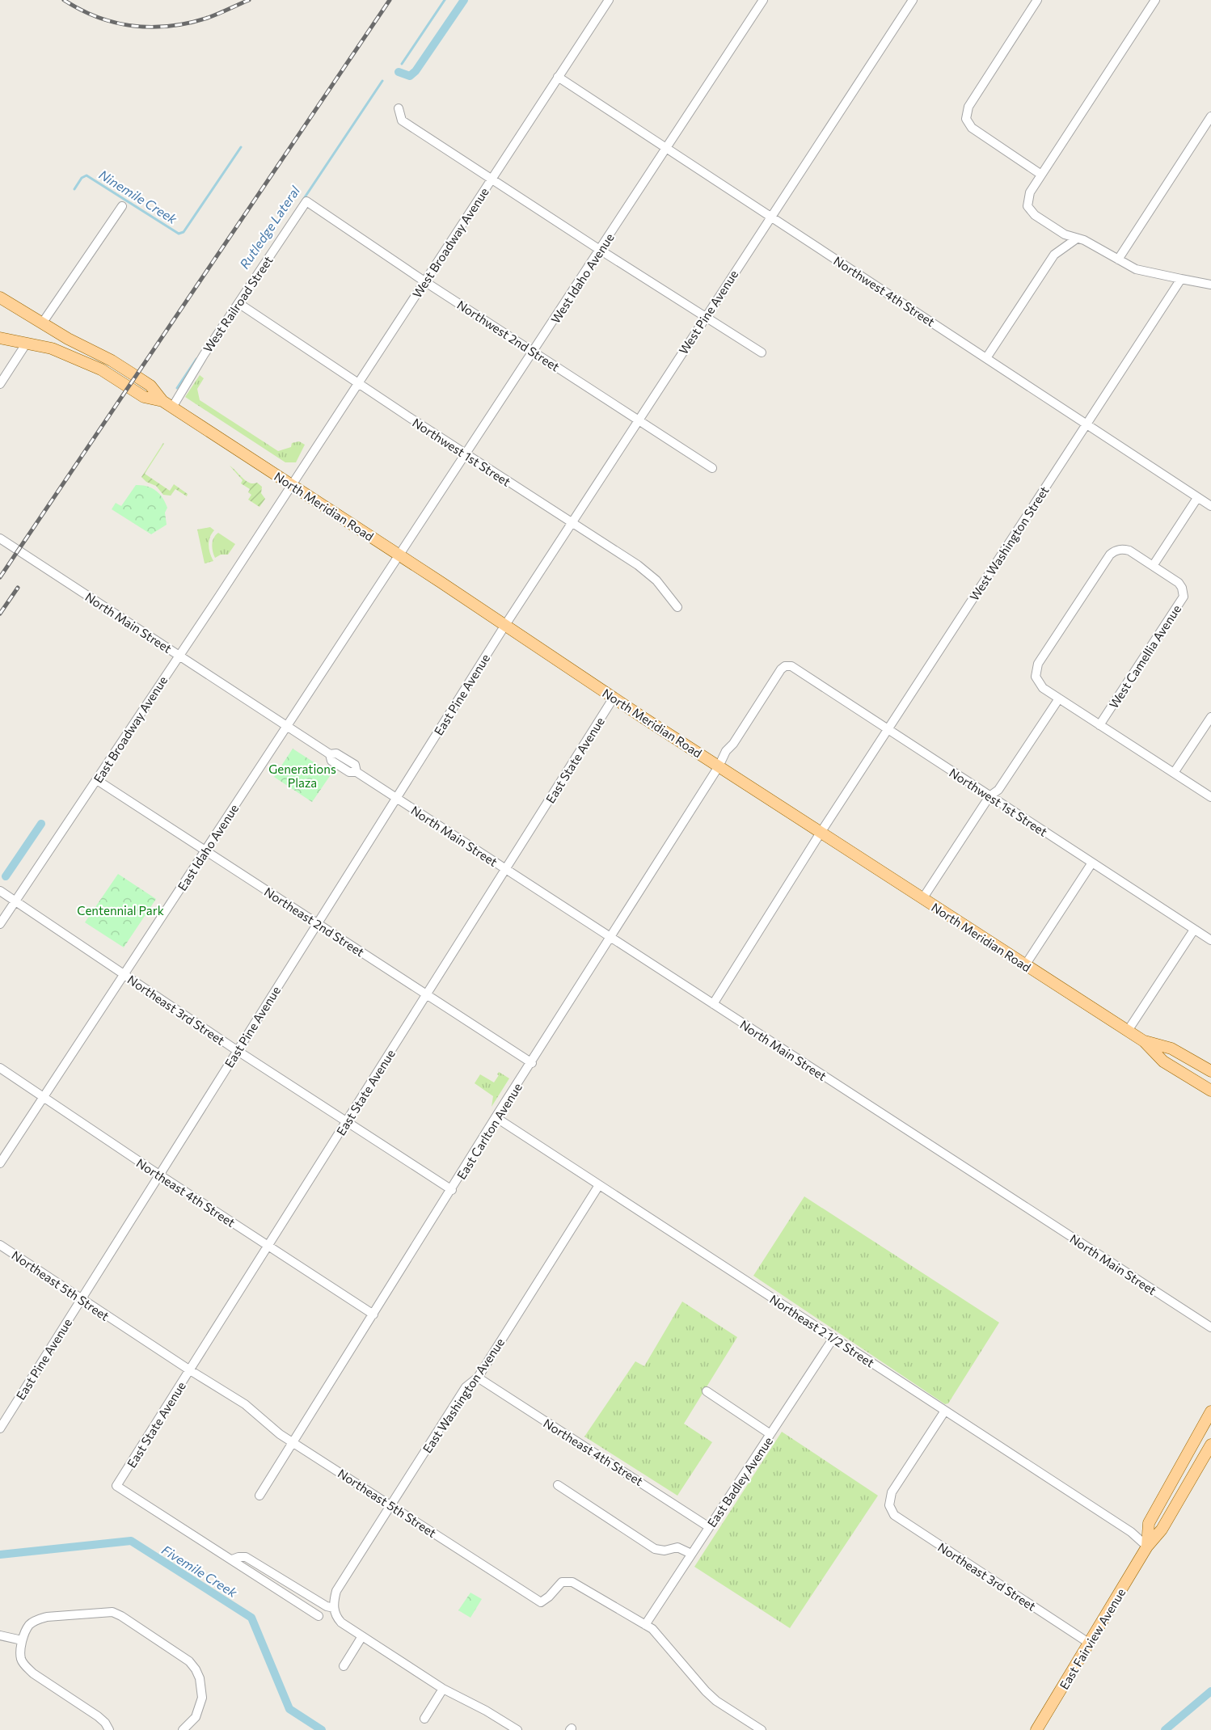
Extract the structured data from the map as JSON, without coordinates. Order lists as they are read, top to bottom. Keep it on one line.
{"streets":{"main road":["North Meridian Road","East Fairview Avenue"],"street":["West Broadway Avenue","West Idaho Avenue","Northwest 4th Street","West Railroad Street","West Pine Avenue","Northwest 2nd Street","Northwest 1st Street","West Washington Street","North Main Street","West Camellia Avenue","East Pine Avenue","East Broadway Avenue","East State Avenue","East Idaho Avenue","Northeast 2nd Street","Northeast 3rd Street","East Carlton Avenue","Northeast 4th Street","Northeast 5th Street","Northeast 2 1/2 Street","East Washington Avenue","East Badley Avenue"]},"crossings":[["West Broadway Avenue","Northwest 4th Street"],["West Broadway Avenue","Northwest 2nd Street"],["West Broadway Avenue","Northwest 1st Street"],["West Broadway Avenue","North Meridian Road"],["West Broadway Avenue","East Broadway Avenue"],["West Idaho Avenue","Northwest 4th Street"],["West Idaho Avenue","Northwest 2nd Street"],["West Idaho Avenue","Northwest 1st Street"],["West Idaho Avenue","North Meridian Road"],["West Idaho Avenue","East Idaho Avenue"],["Northwest 4th Street","West Pine Avenue"],["Northwest 4th Street","West Washington Street"],["West Railroad Street","Northwest 2nd Street"],["West Railroad Street","Northwest 1st Street"],["West Railroad Street","North Meridian Road"],["West Pine Avenue","Northwest 2nd Street"],["West Pine Avenue","Northwest 1st Street"],["West Pine Avenue","North Meridian Road"],["West Pine Avenue","East Pine Avenue"],["Northwest 1st Street","West Washington Street"],["Northwest 1st Street","East Carlton Avenue"],["North Meridian Road","West Washington Street"],["North Meridian Road","East Pine Avenue"],["North Meridian Road","East Broadway Avenue"],["North Meridian Road","East State Avenue"],["North Meridian Road","East Idaho Avenue"],["North Meridian Road","East Carlton Avenue"],["North Main Street","East Pine Avenue"],["North Main Street","East Broadway Avenue"],["North Main Street","East State Avenue"],["North Main Street","East Idaho Avenue"],["North Main Street","East Carlton Avenue"],["East Pine Avenue","Northeast 2nd Street"],["East Pine Avenue","Northeast 3rd Street"],["East Pine Avenue","Northeast 4th Street"],["East Pine Avenue","Northeast 5th Street"],["East Broadway Avenue","Northeast 2nd Street"],["East Broadway Avenue","Northeast 3rd Street"],["East State Avenue","Northeast 2nd Street"],["East State Avenue","Northeast 3rd Street"],["East State Avenue","Northeast 4th Street"],["East State Avenue","Northeast 5th Street"],["East Idaho Avenue","Northeast 2nd Street"],["East Idaho Avenue","Northeast 3rd Street"],["East Idaho Avenue","Northeast 4th Street"],["Northeast 2nd Street","East Carlton Avenue"],["Northeast 3rd Street","East Carlton Avenue"],["Northeast 3rd Street","Northeast 2 1/2 Street"],["Northeast 3rd Street","East Fairview Avenue"],["East Carlton Avenue","Northeast 4th Street"],["East Carlton Avenue","Northeast 5th Street"],["East Carlton Avenue","Northeast 2 1/2 Street"],["Northeast 4th Street","East Washington Avenue"],["Northeast 4th Street","East Badley Avenue"],["Northeast 5th Street","East Washington Avenue"],["Northeast 5th Street","East Badley Avenue"],["Northeast 2 1/2 Street","East Washington Avenue"],["Northeast 2 1/2 Street","East Badley Avenue"],["Northeast 2 1/2 Street","East Fairview Avenue"]],"water":["Ninemile Creek","Rutledge Lateral","Fivemile Creek"],"parks":["Generations Plaza","Centennial Park"]}
